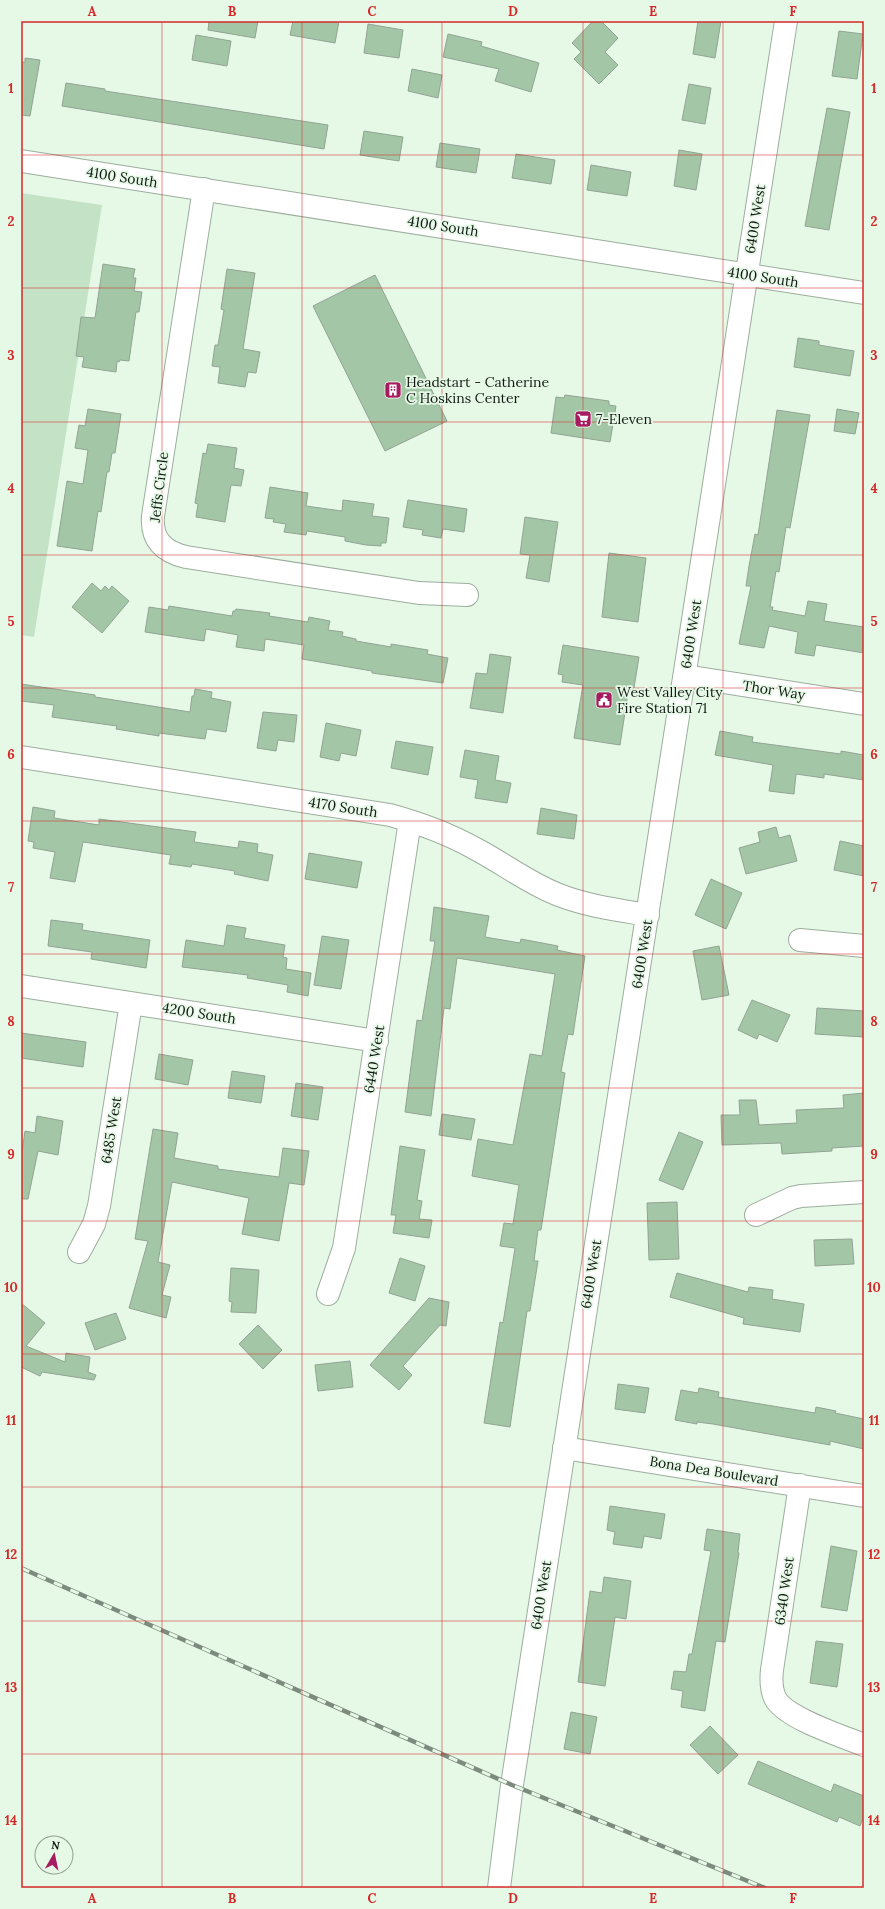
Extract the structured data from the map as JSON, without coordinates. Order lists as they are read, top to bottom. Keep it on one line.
{"streets":{"street":["4100 South","6400 West","Jeffs Circle","Thor Way","4170 South","4200 South","6440 West","6485 West","Bona Dea Boulevard","6340 West"]},"crossings":[["4100 South","6400 West"],["4100 South","Jeffs Circle"],["6400 West","Thor Way"],["6400 West","4170 South"],["6400 West","Bona Dea Boulevard"],["4170 South","6440 West"],["4200 South","6440 West"],["4200 South","6485 West"],["Bona Dea Boulevard","6340 West"]],"places":{"building":["Headstart - Catherine C Hoskins Center"],"supermarket":["7-Eleven"],"public building":["West Valley City Fire Station 71"]},"north":"top","grid":{"columns":["A","B","C","D","E","F"],"rows":["1","2","3","4","5","6","7","8","9","10","11","12","13","14"]}}
